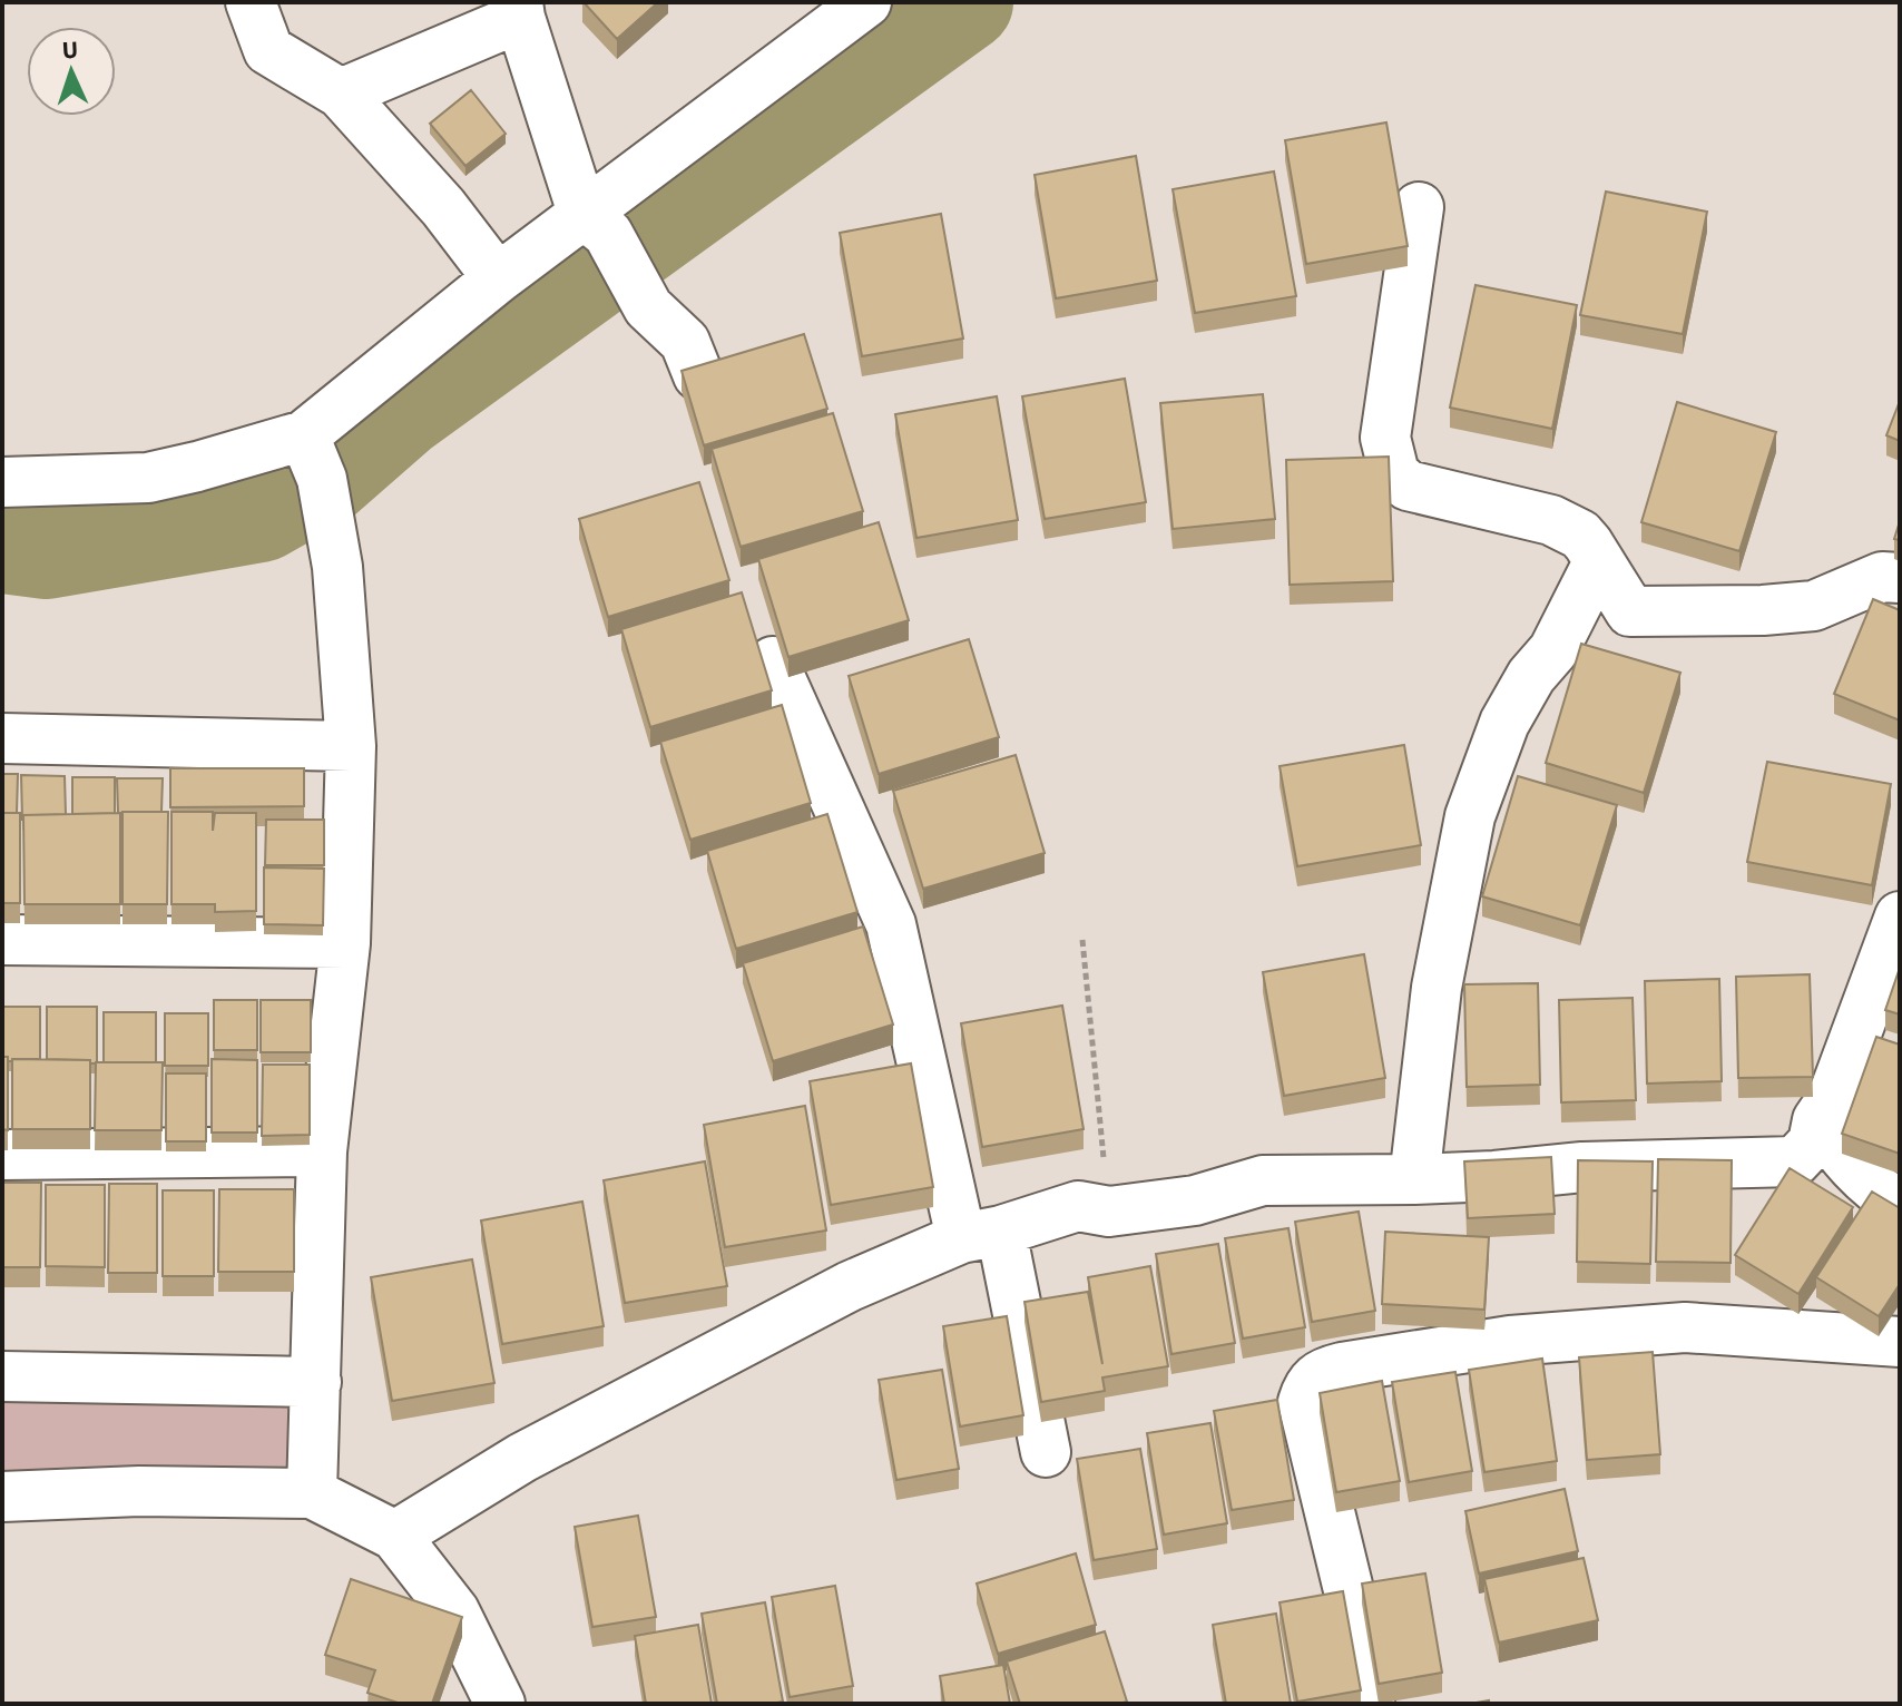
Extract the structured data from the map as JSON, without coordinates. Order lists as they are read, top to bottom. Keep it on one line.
{"north":"top"}
